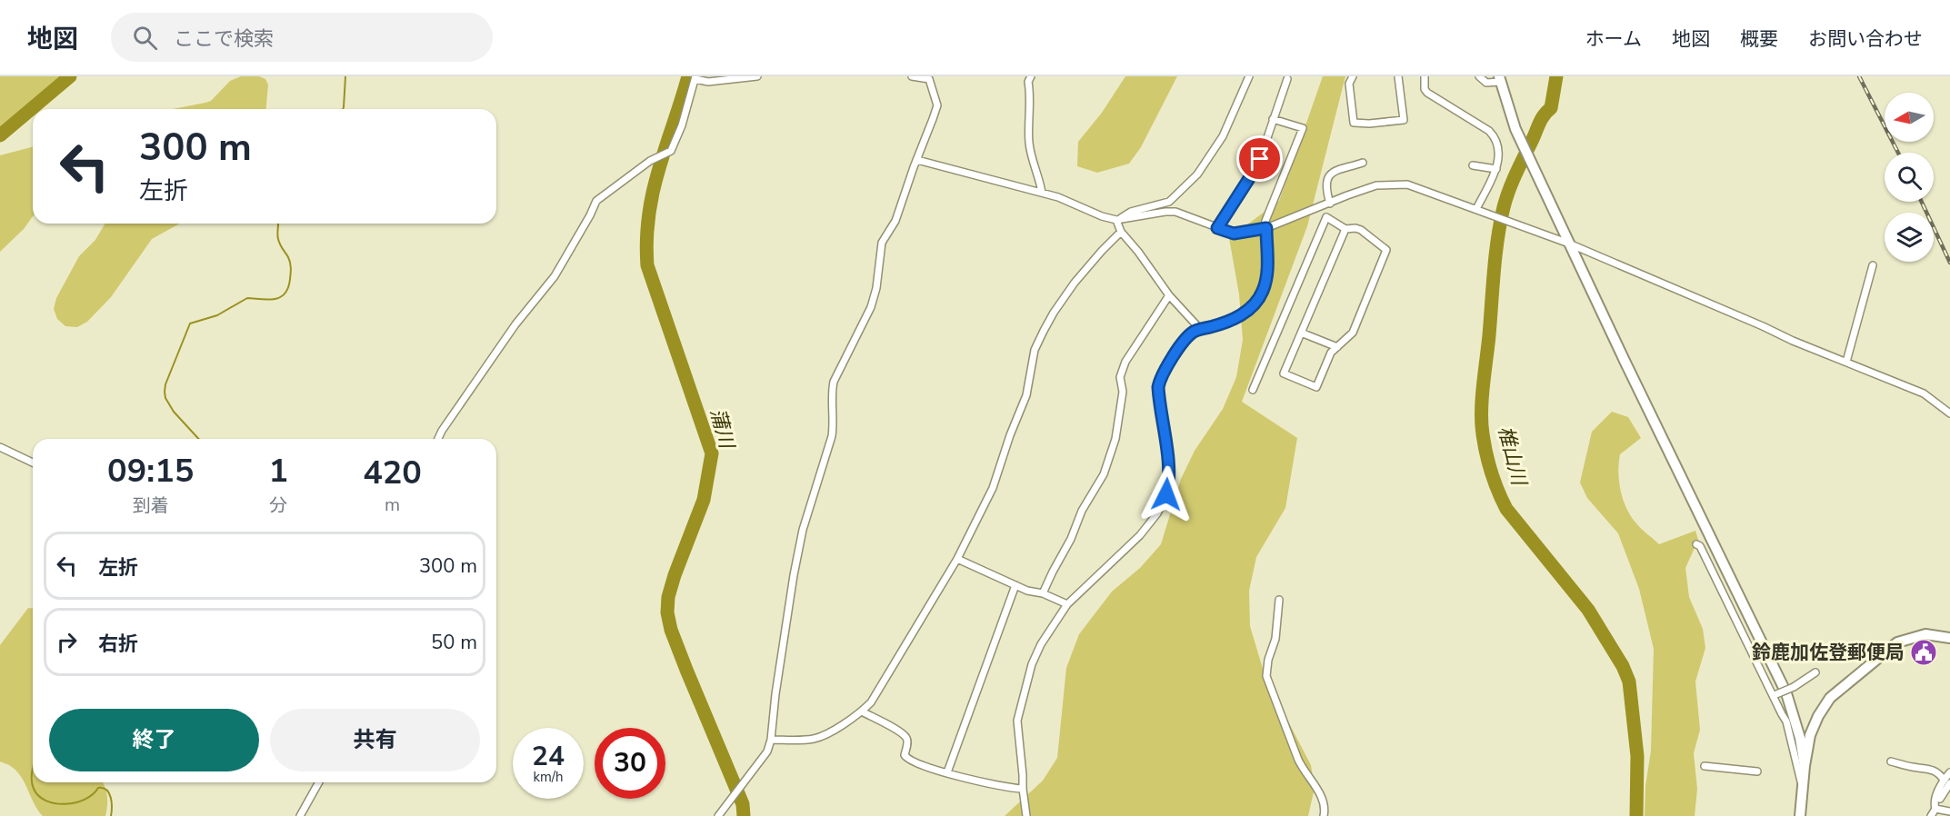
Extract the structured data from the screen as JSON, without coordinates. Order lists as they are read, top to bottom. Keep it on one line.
{"water":["蒲川","椎山川"],"places":{"public building":["鈴鹿加佐登郵便局"]},"north":"left","page":{"header":"地図","search":"ここで検索","nav":["ホーム","地図","概要","お問い合わせ"],"turn":["300 m","左折"],"eta":["09:15","到着","1","分","420","m"],"list":[{"name":"左折","value":"300 m"},{"name":"右折","value":"50 m"}],"buttons":["終了","共有"],"speed":"24 km/h","limit":"30"}}
